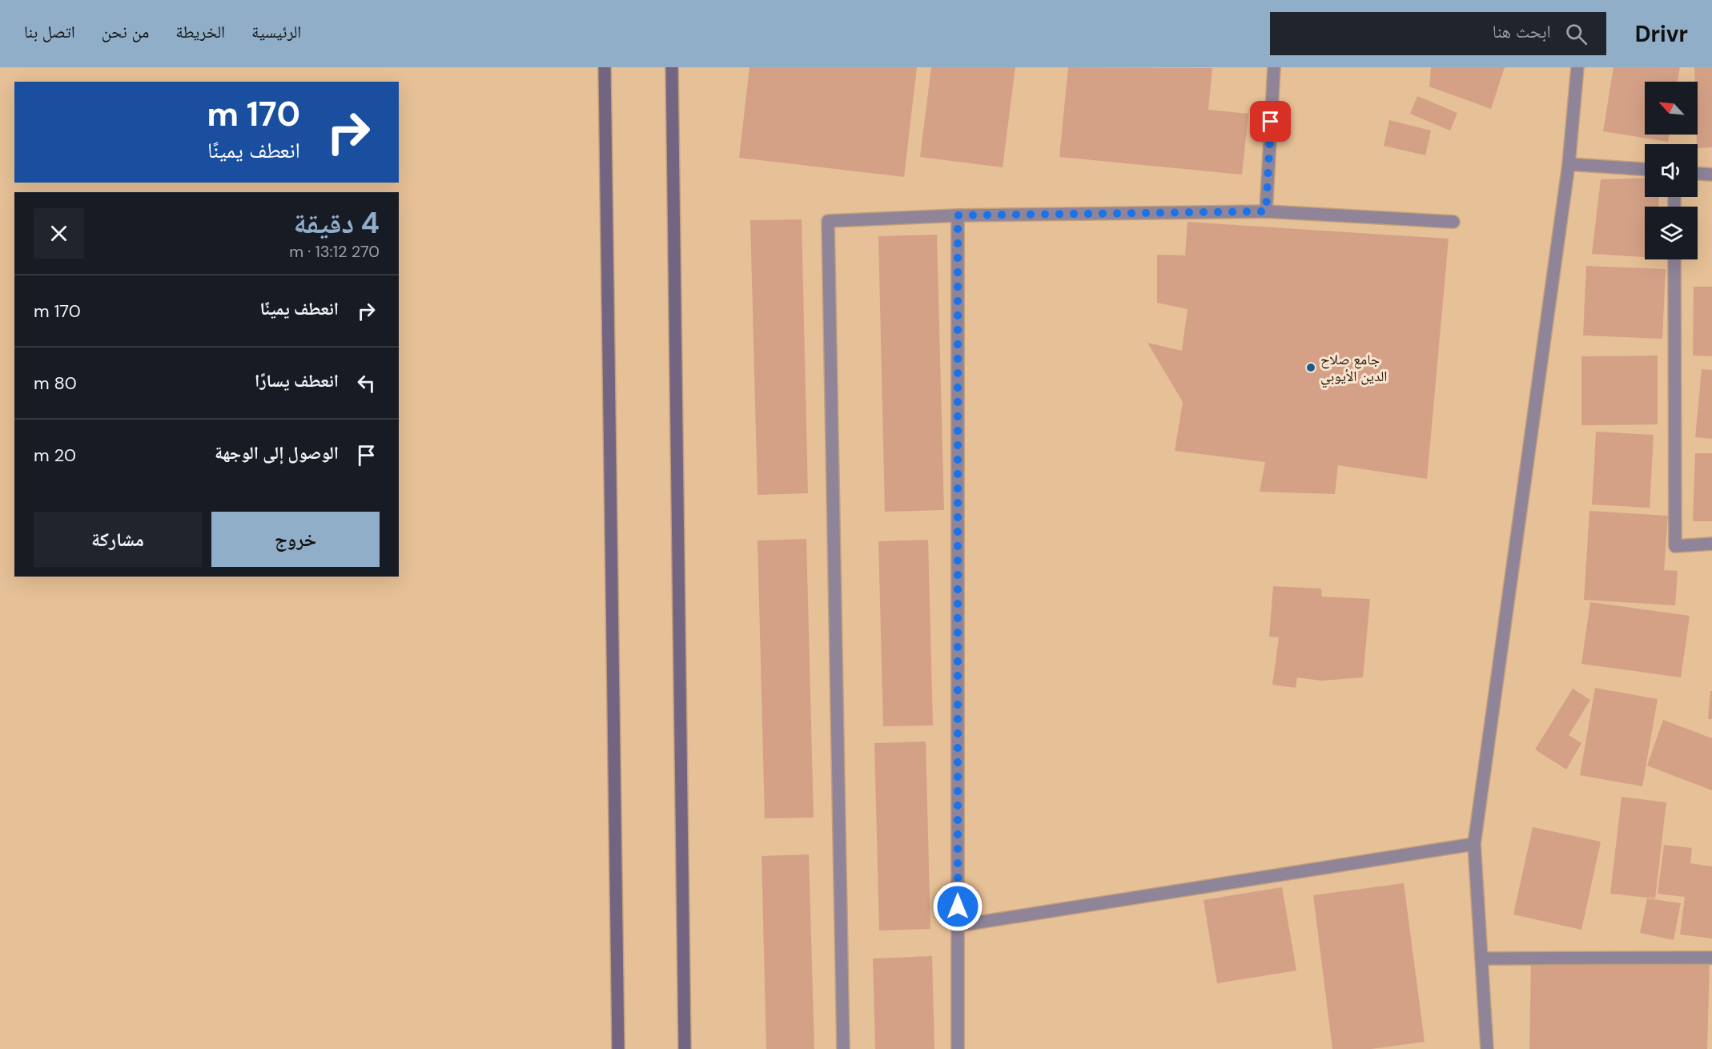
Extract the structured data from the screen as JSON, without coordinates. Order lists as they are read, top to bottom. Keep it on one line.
{"places":["جامع صلاح الدين الأيوبي"],"north":"top left","page":{"header":"Drivr","search":"ابحث هنا","nav":["الرئيسية","الخريطة","من نحن","اتصل بنا"],"turn":["170 m","انعطف يمينًا"],"heading":["4 دقيقة","270 m · 13:12"],"list":[{"name":"انعطف يمينًا","value":"170 m"},{"name":"انعطف يسارًا","value":"80 m"},{"name":"الوصول إلى الوجهة","value":"20 m"}],"buttons":["خروج","مشاركة"]}}
